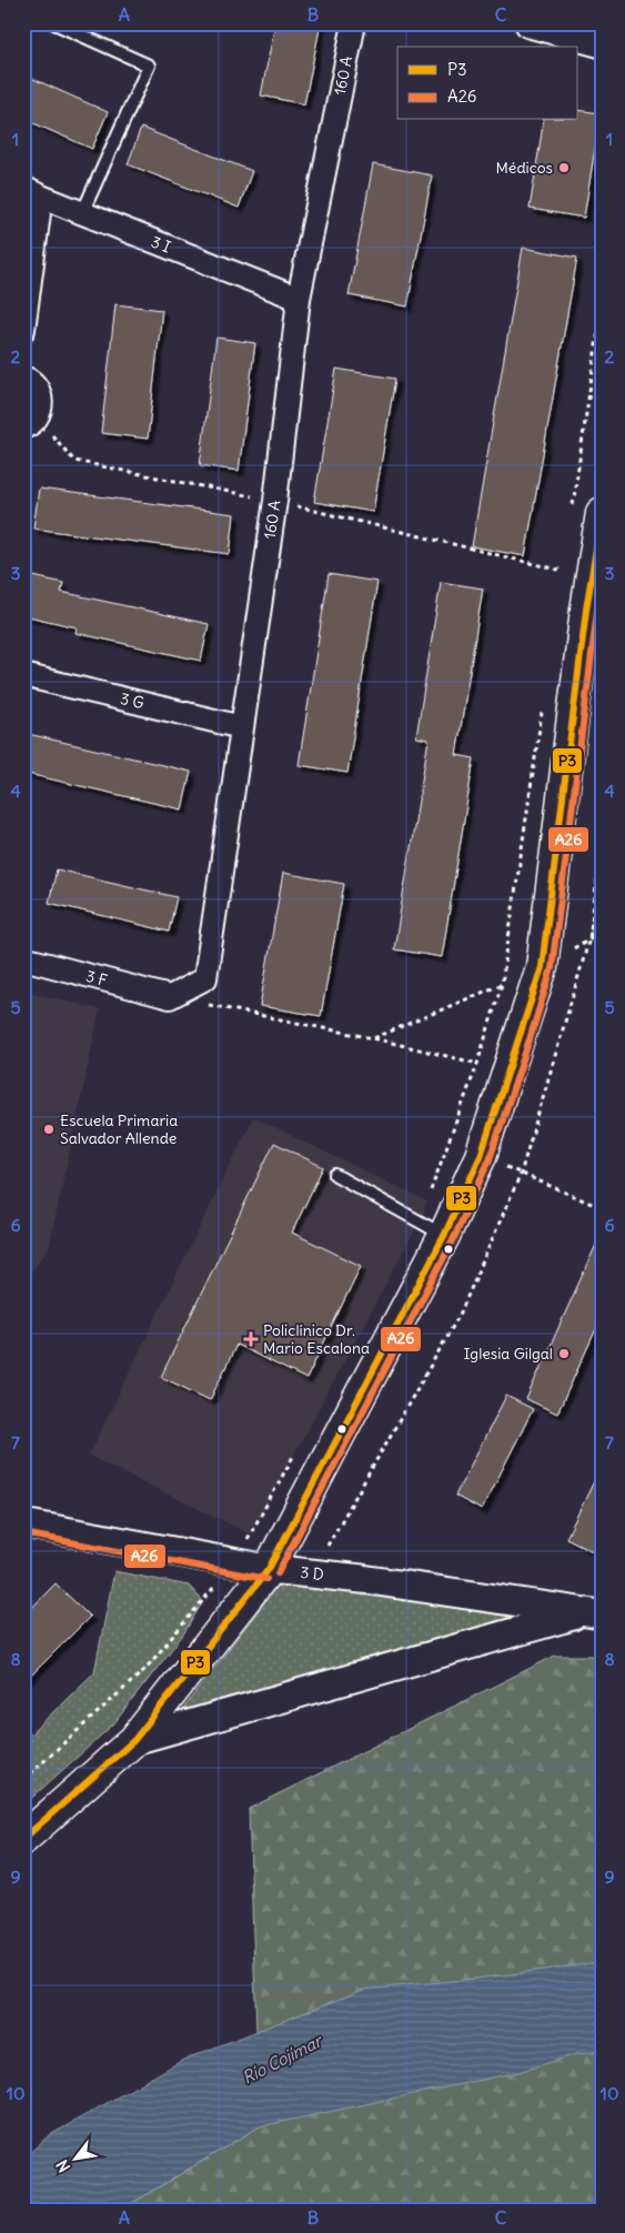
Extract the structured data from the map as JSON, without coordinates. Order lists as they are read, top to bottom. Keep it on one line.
{"streets":{"street":["160 A","3 I","3 G","3 F","3 D"]},"crossings":[["160 A","3 I"],["160 A","3 G"],["160 A","3 F"]],"water":["Río Cojímar"],"places":{"other":["Médicos","Escuela Primaria Salvador Allende","Iglesia Gilgal"],"health":["Policlínico Dr. Mario Escalona"]},"lines":["transit line P3","transit line A26"],"legend":["P3","A26"],"north":"bottom left","grid":{"columns":["A","B","C"],"rows":["1","2","3","4","5","6","7","8","9","10"]}}
